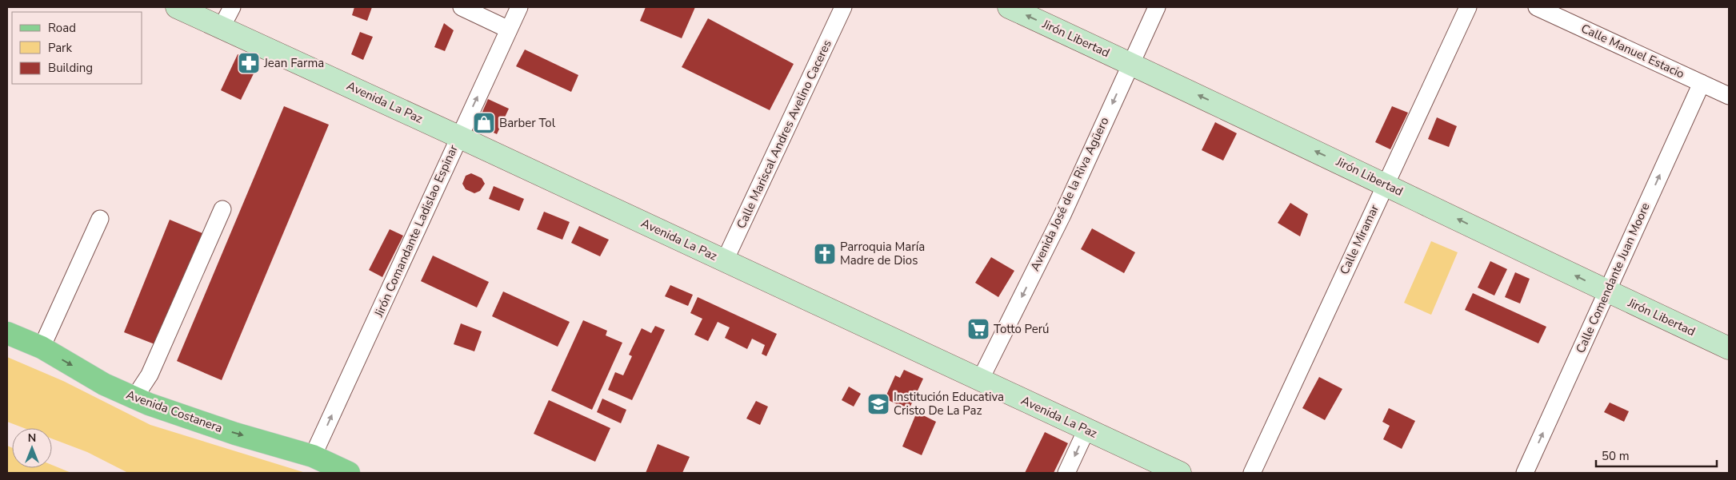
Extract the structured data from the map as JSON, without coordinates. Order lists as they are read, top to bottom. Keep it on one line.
{"streets":{"main road":["Jirón Libertad","Avenida La Paz","Avenida Costanera"],"street":["Calle Manuel Estacio","Calle Mariscal Andres Avelino Caceres","Avenida José de la Riva Agüero","Jirón Comandante Ladislao Espinar","Calle Miramar","Calle Comendante Juan Moore"]},"crossings":[["Jirón Libertad","Avenida José de la Riva Agüero"],["Jirón Libertad","Calle Miramar"],["Jirón Libertad","Calle Comendante Juan Moore"],["Calle Manuel Estacio","Calle Comendante Juan Moore"],["Avenida La Paz","Calle Mariscal Andres Avelino Caceres"],["Avenida La Paz","Avenida José de la Riva Agüero"],["Avenida La Paz","Jirón Comandante Ladislao Espinar"],["Jirón Comandante Ladislao Espinar","Avenida Costanera"]],"one_way":["Jirón Libertad","Avenida José de la Riva Agüero","Jirón Comandante Ladislao Espinar","Calle Comendante Juan Moore","Avenida Costanera"],"places":{"pharmacy":["Jean Farma"],"shop":["Barber Tol"],"church":["Parroquia María Madre de Dios"],"supermarket":["Totto Perú"],"school or university":["Institución Educativa Cristo De La Paz"]},"legend":["Road","Park","Building"],"scale_bar":"50 m","north":"top"}
